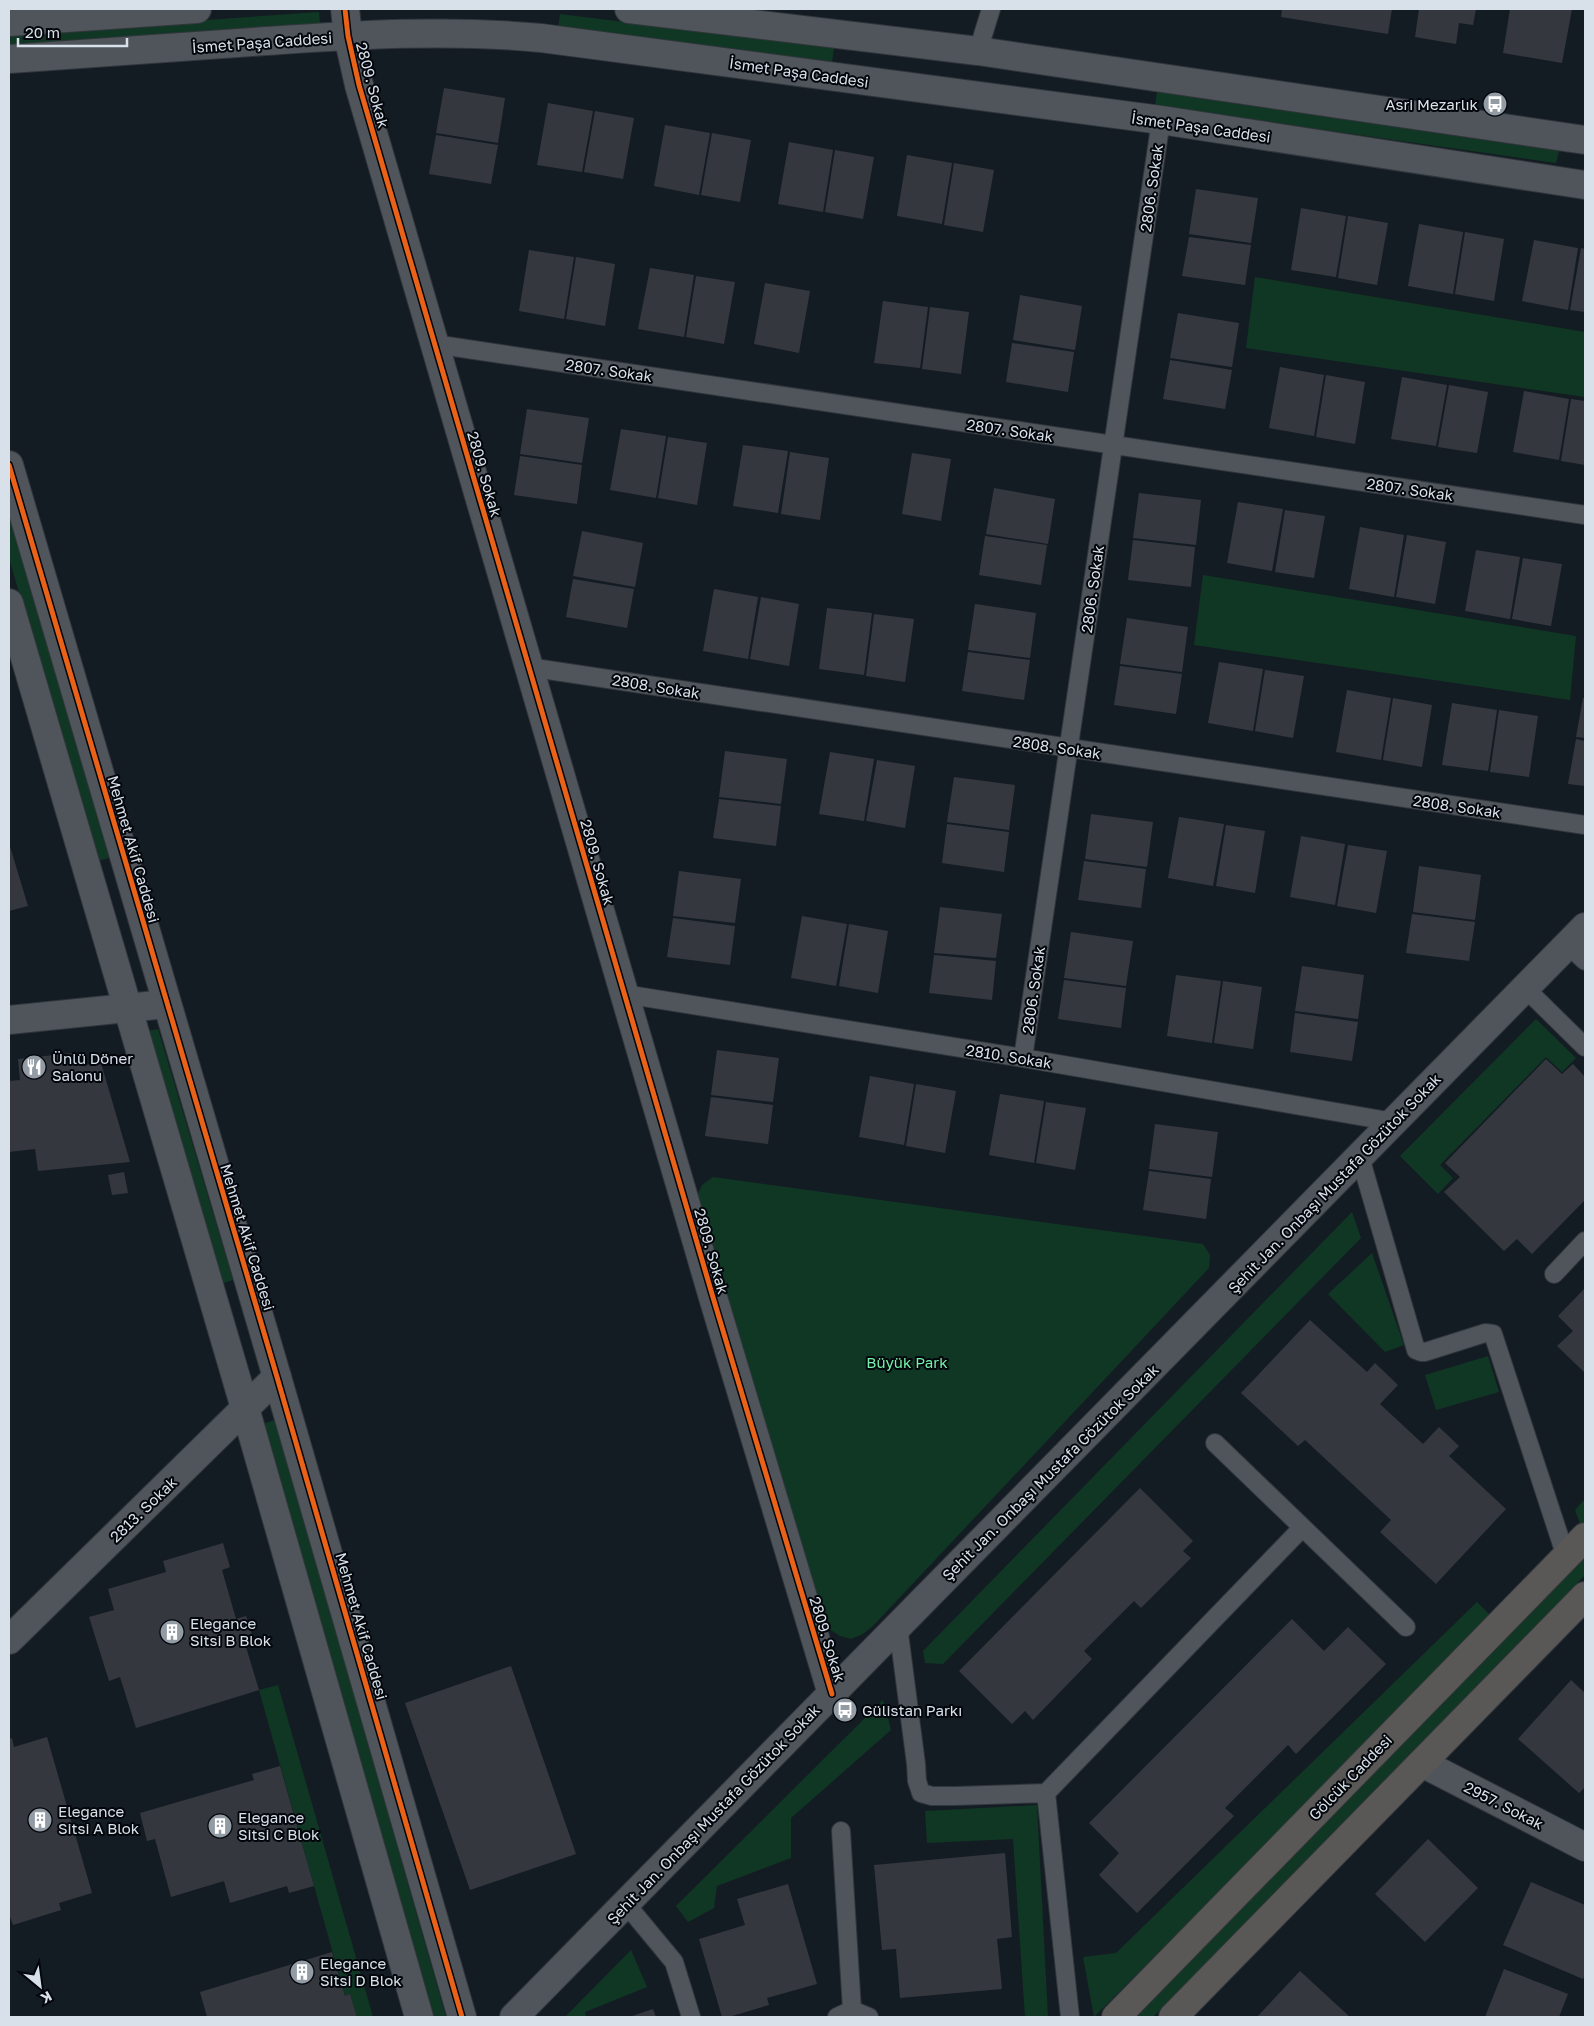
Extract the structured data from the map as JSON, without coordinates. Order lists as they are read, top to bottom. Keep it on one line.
{"streets":{"main road":["Gölcük Caddesi"],"street":["İsmet Paşa Caddesi","2809. Sokak","Mehmet Akif Caddesi","Şehit Jan. Onbaşı Mustafa Gözütok Sokak","2813. Sokak","2957. Sokak"],"lane":["2806. Sokak","2807. Sokak","2808. Sokak","2810. Sokak"]},"crossings":[["İsmet Paşa Caddesi","2809. Sokak"],["İsmet Paşa Caddesi","2806. Sokak"],["2809. Sokak","2807. Sokak"],["2809. Sokak","2808. Sokak"],["2809. Sokak","2810. Sokak"],["2809. Sokak","Şehit Jan. Onbaşı Mustafa Gözütok Sokak"],["2806. Sokak","2807. Sokak"],["2806. Sokak","2808. Sokak"],["2806. Sokak","2810. Sokak"],["Mehmet Akif Caddesi","2813. Sokak"],["2810. Sokak","Şehit Jan. Onbaşı Mustafa Gözütok Sokak"]],"parks":["Büyük Park"],"places":{"bus stop":["Asri Mezarlık","Gülistan Parkı"],"restaurant":["Ünlü Döner Salonu"],"building":["Elegance Sitsi B Blok","Elegance Sitsi A Blok","Elegance Sitsi C Blok","Elegance Sitsi D Blok"]},"scale_bar":"20 m","north":"bottom right"}
